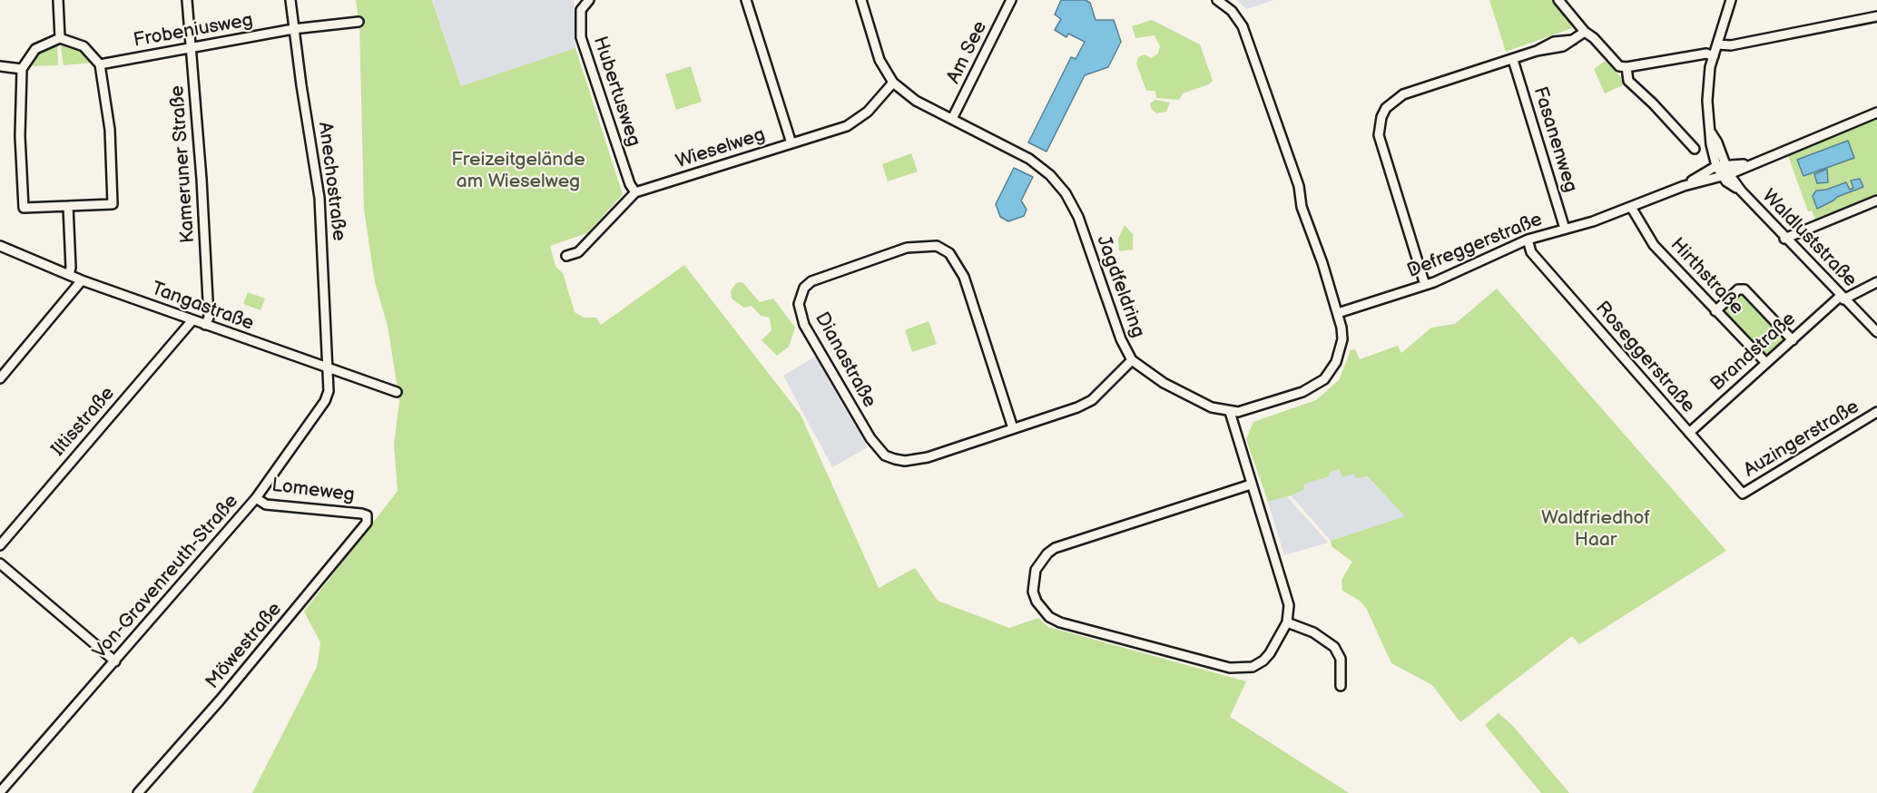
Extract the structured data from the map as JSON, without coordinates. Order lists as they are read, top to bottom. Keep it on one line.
{"streets":{"street":["Frobeniusweg","Am See","Hubertusweg","Fasanenweg","Wieselweg","Kameruner Straße","Anechostraße","Waldluststraße","Defreggerstraße","Hirthstraße","Jagdfeldring","Tangastraße","Brandstraße","Roseggerstraße","Dianastraße","Iltisstraße","Auzingerstraße","Lomeweg","Von-Gravenreuth-Straße","Möwestraße"]},"crossings":[["Frobeniusweg","Kameruner Straße"],["Frobeniusweg","Anechostraße"],["Am See","Jagdfeldring"],["Hubertusweg","Wieselweg"],["Fasanenweg","Defreggerstraße"],["Wieselweg","Jagdfeldring"],["Kameruner Straße","Tangastraße"],["Anechostraße","Tangastraße"],["Anechostraße","Von-Gravenreuth-Straße"],["Waldluststraße","Defreggerstraße"],["Waldluststraße","Brandstraße"],["Defreggerstraße","Hirthstraße"],["Defreggerstraße","Jagdfeldring"],["Defreggerstraße","Roseggerstraße"],["Hirthstraße","Brandstraße"],["Jagdfeldring","Dianastraße"],["Tangastraße","Iltisstraße"],["Tangastraße","Von-Gravenreuth-Straße"],["Brandstraße","Roseggerstraße"],["Roseggerstraße","Auzingerstraße"],["Lomeweg","Von-Gravenreuth-Straße"],["Lomeweg","Möwestraße"]],"parks":["Freizeitgelände am Wieselweg","Waldfriedhof Haar"]}
